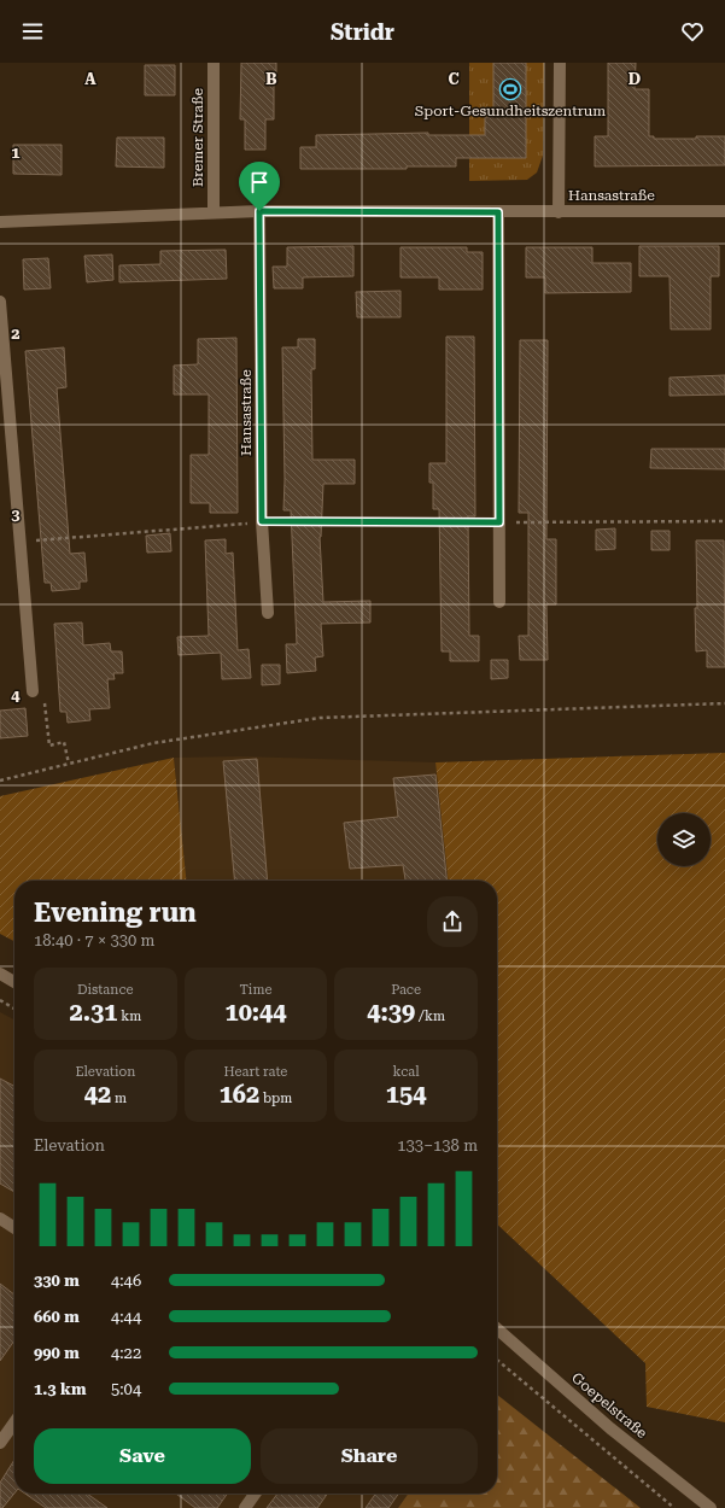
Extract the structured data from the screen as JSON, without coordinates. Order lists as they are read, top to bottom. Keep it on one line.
{"streets":{"street":["Bremer Straße","Hansastraße","Goepelstraße"]},"crossings":[["Bremer Straße","Hansastraße"]],"places":{"sports":["Sport-Gesundheitszentrum"]},"page":{"header":"Stridr","heading":["Evening run","18:40 · 7 × 330 m"],"stats":[["Distance","2.31 km"],["Time","10:44"],["Pace","4:39 /km"],["Elevation","42 m"],["Heart rate","162 bpm"],["kcal","154"]],"chart":["Elevation","133–138 m"],"list":[{"name":"330 m","note":"4:46"},{"name":"660 m","note":"4:44"},{"name":"990 m","note":"4:22"},{"name":"1.3 km","note":"5:04"}],"buttons":["Save","Share"]},"grid":{"columns":["A","B","C","D"],"rows":["1","2","3","4"]}}
